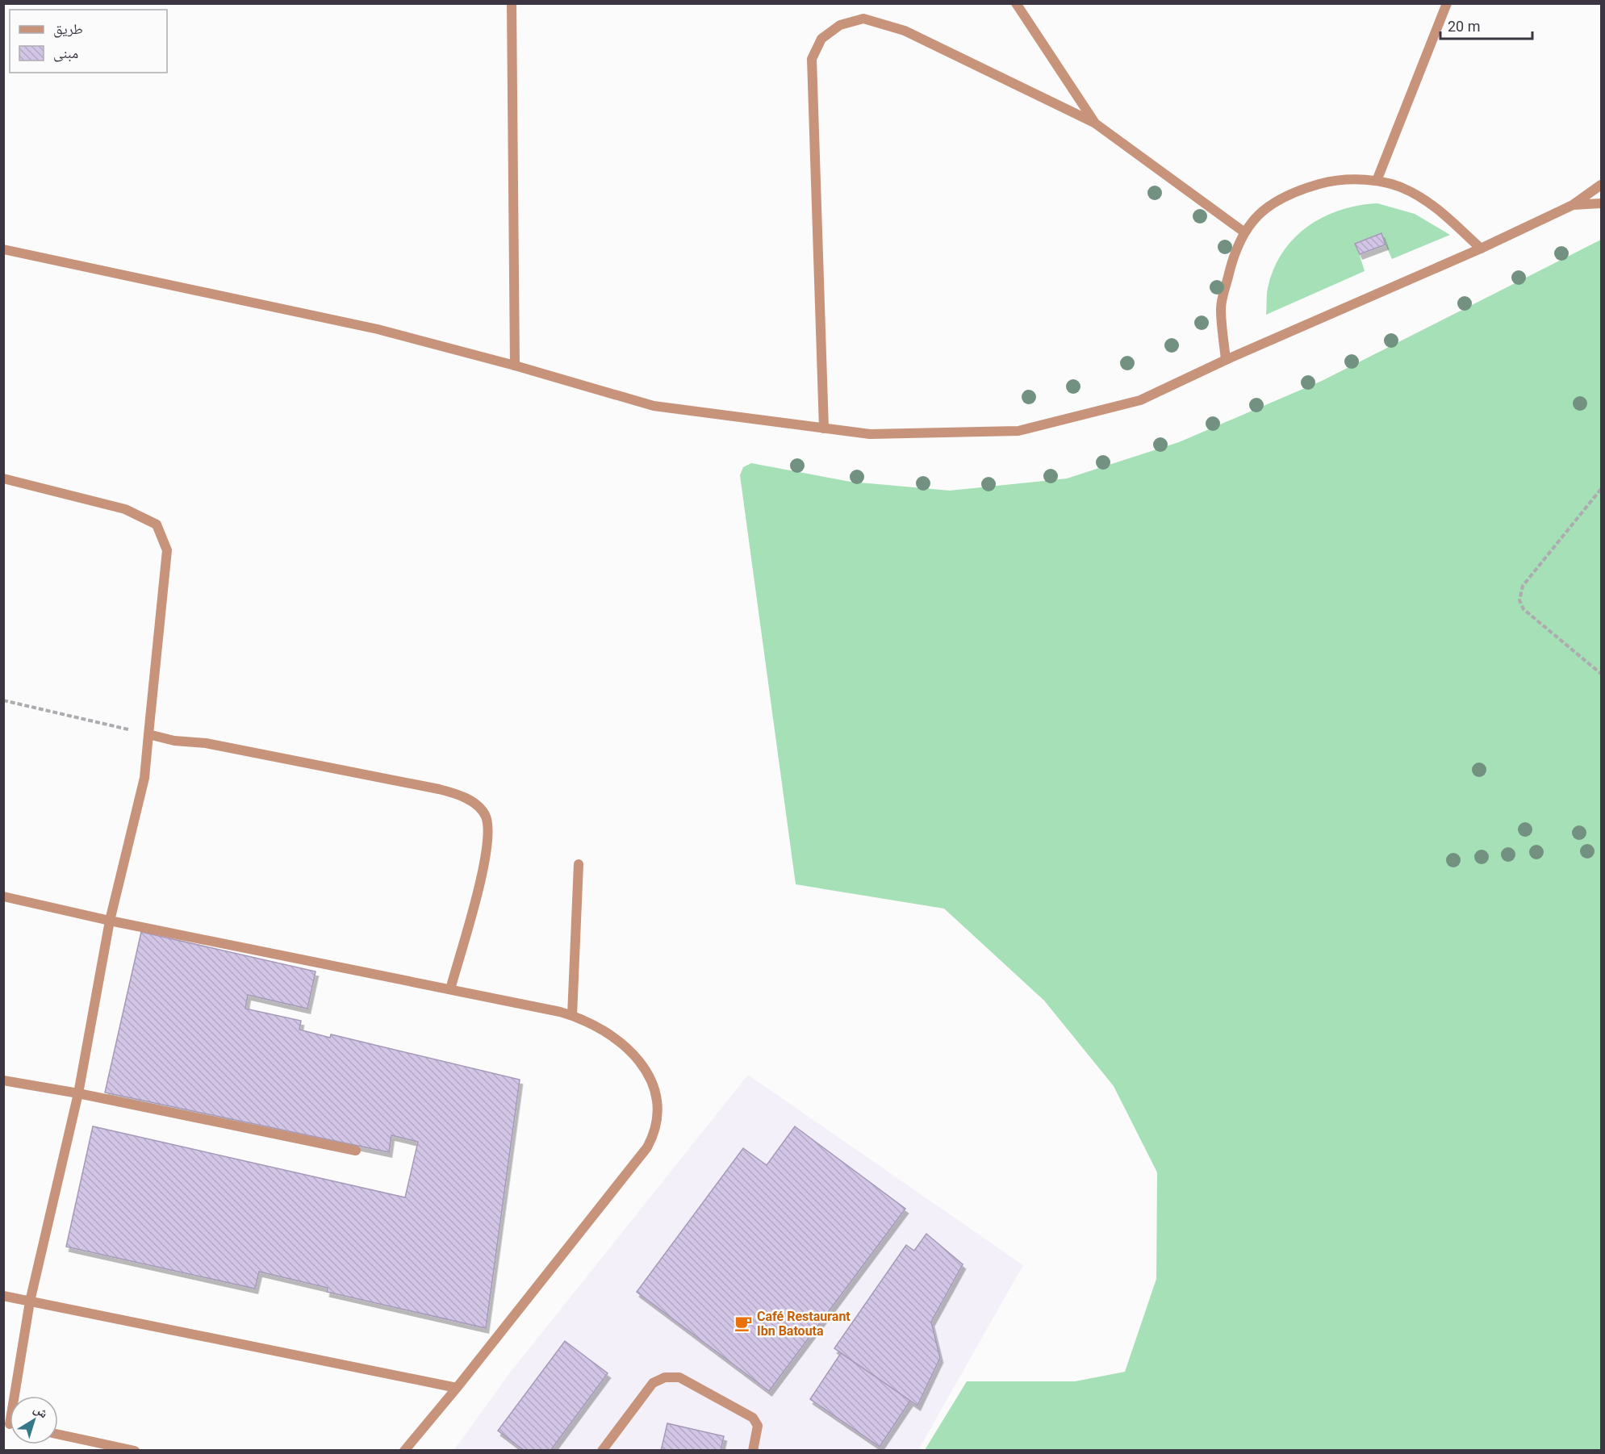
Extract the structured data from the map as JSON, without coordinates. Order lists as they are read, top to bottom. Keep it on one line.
{"places":{"cafe":["Café Restaurant Ibn Batouta"]},"legend":["طريق","مبنى"],"scale_bar":"20 m","north":"top right"}
